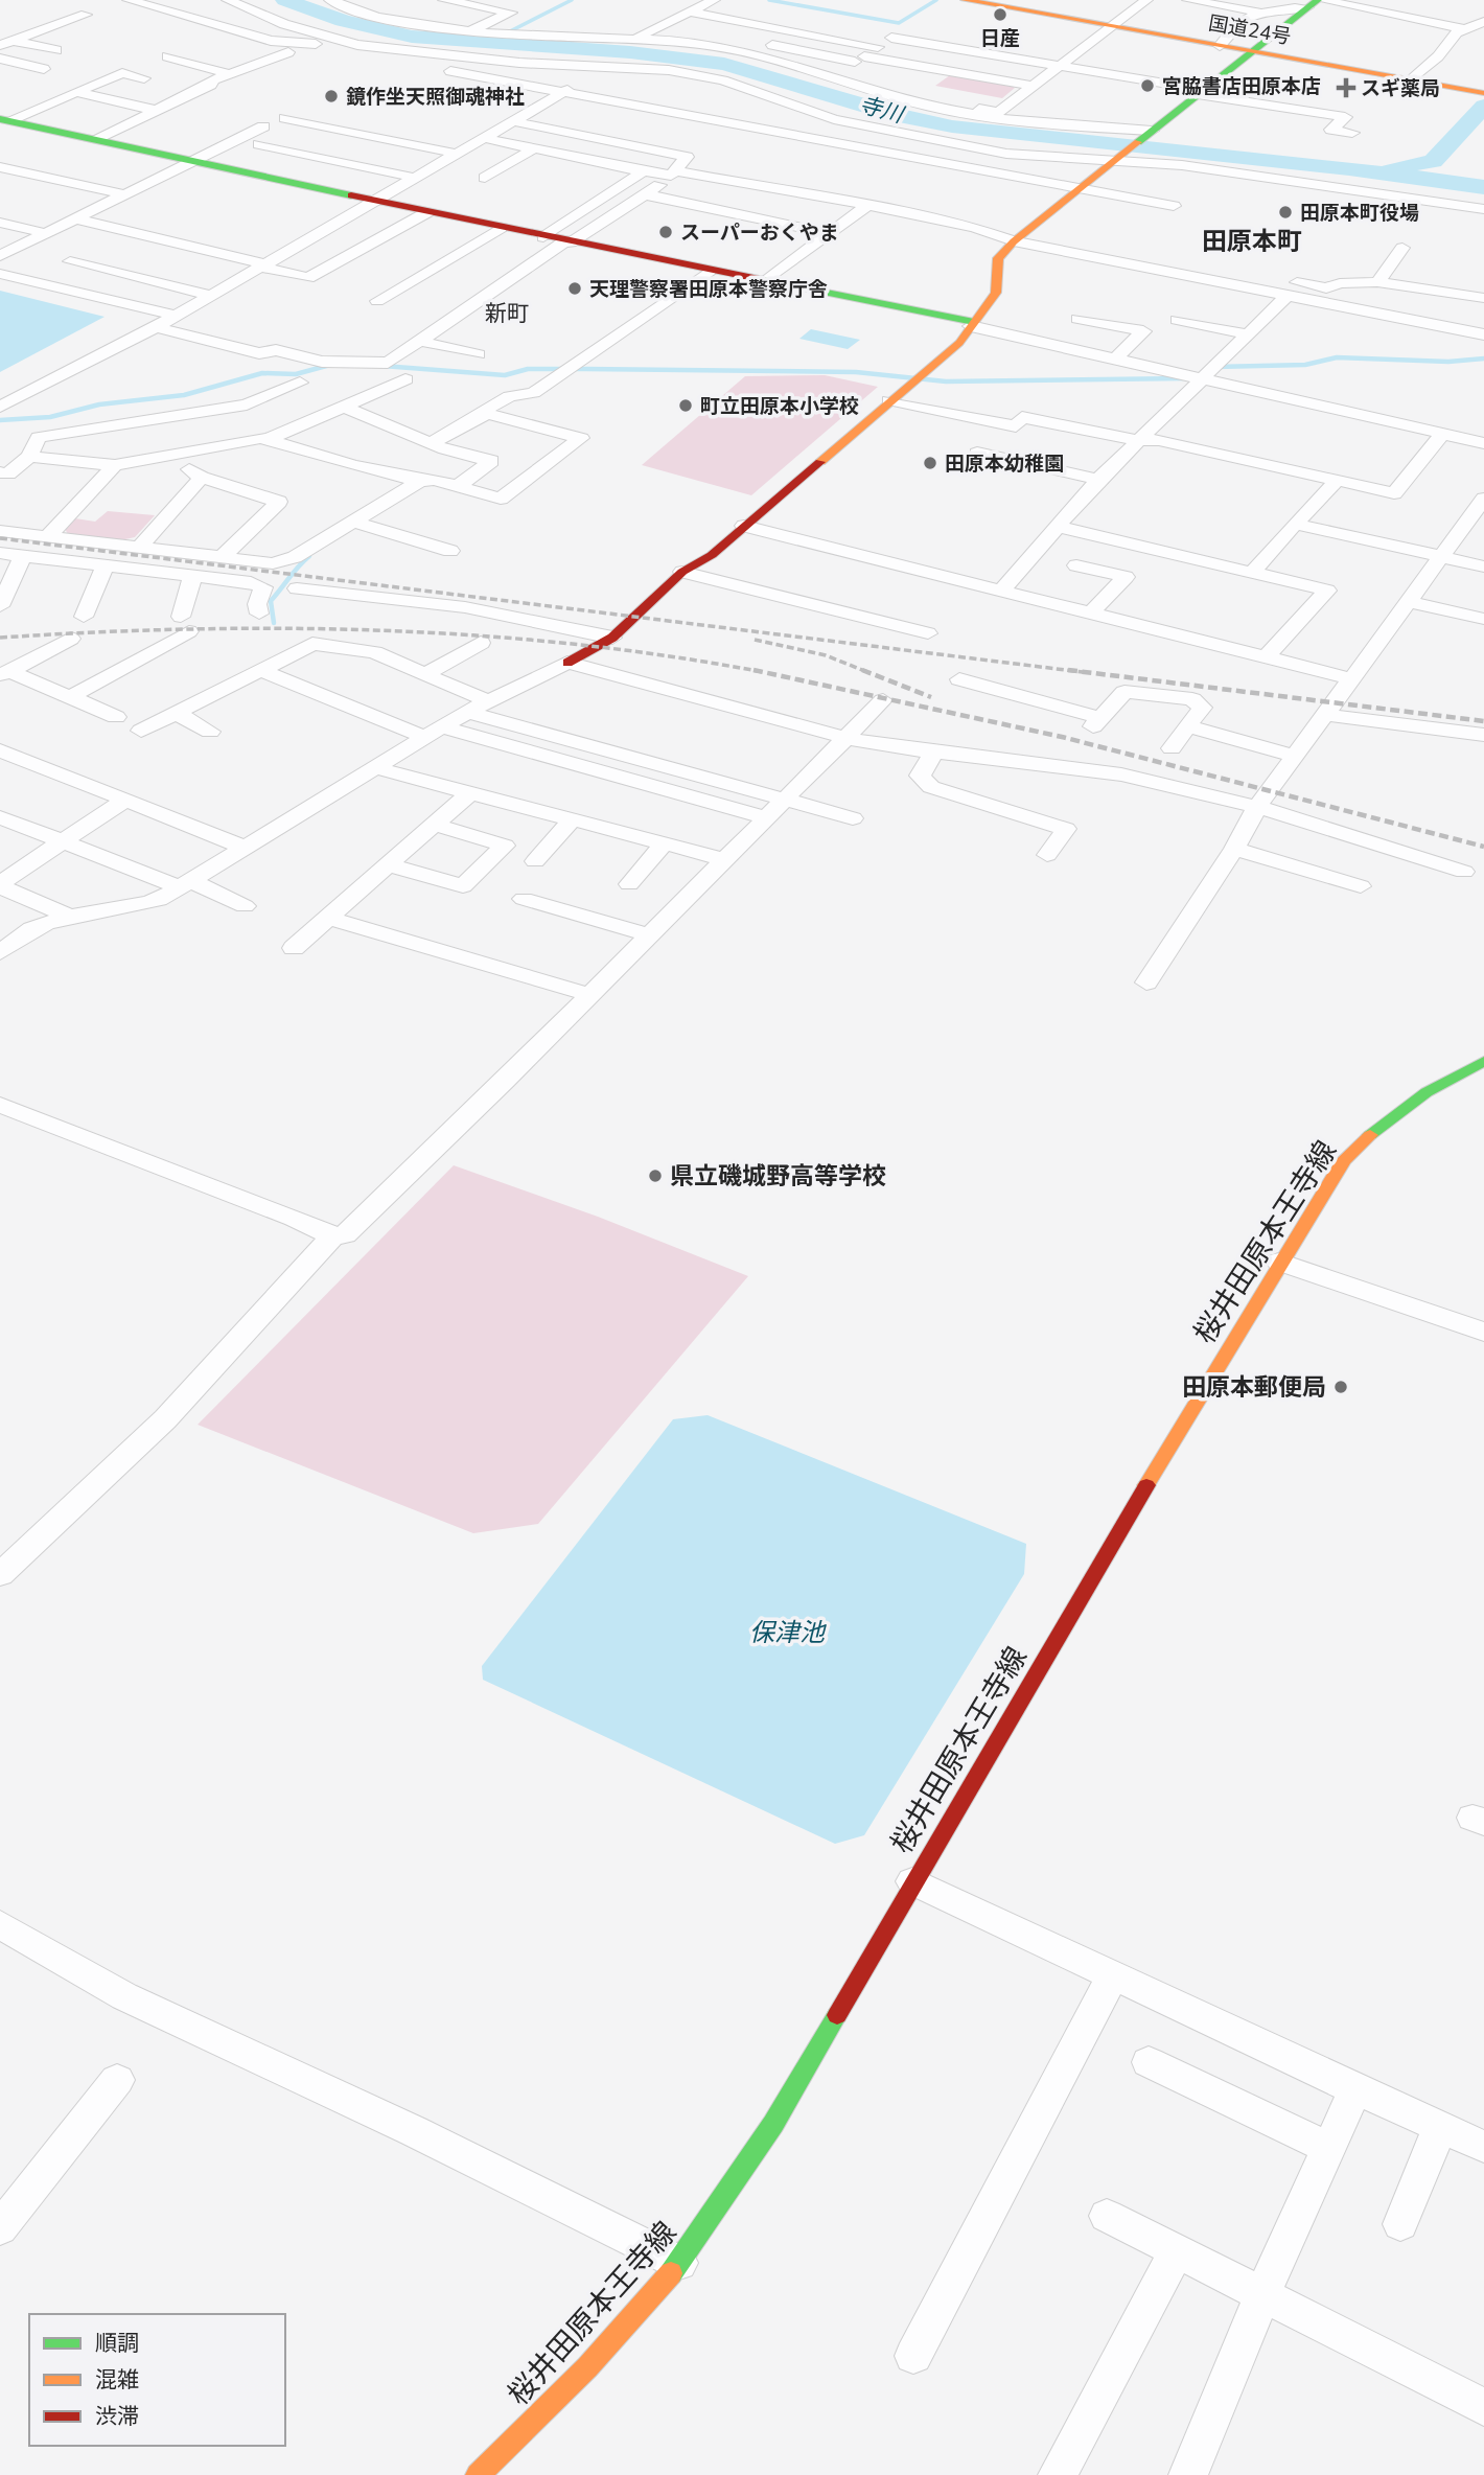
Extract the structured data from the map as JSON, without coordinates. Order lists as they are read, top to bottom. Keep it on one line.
{"streets":{"main road":["国道24号","桜井田原本王寺線"]},"districts":["田原本町","新町"],"water":["寺川","保津池"],"places":{"other":["日産","宮脇書店田原本店","鏡作坐天照御魂神社","田原本町役場","スーパーおくやま","天理警察署田原本警察庁舎","町立田原本小学校","田原本幼稚園","県立磯城野高等学校","田原本郵便局"],"health":["スギ薬局"]},"legend":["順調","混雑","渋滞"]}
